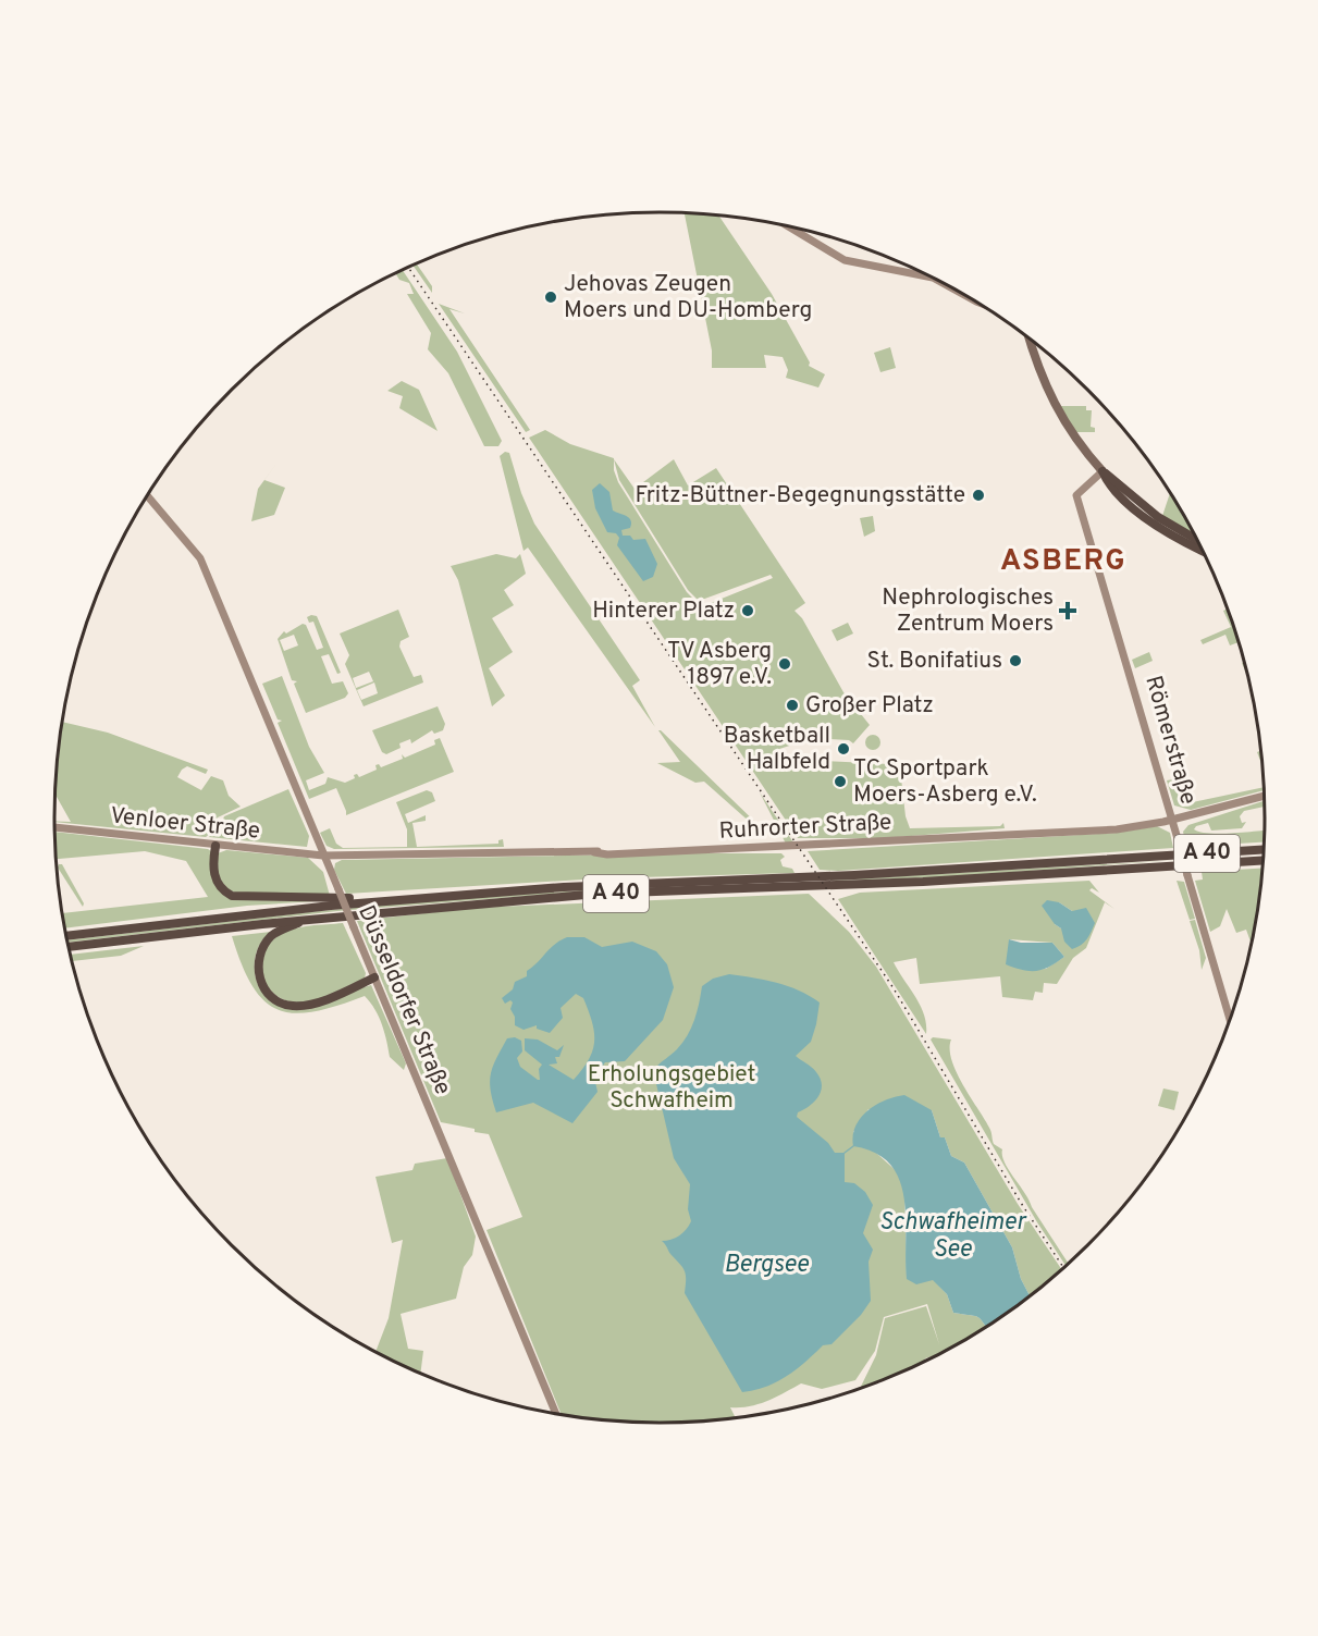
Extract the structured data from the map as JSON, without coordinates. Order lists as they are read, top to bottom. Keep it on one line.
{"streets":{"highway":["A 40"],"main road":["Römerstraße","Venloer Straße","Ruhrorter Straße","Düsseldorfer Straße"]},"crossings":[["Römerstraße","Ruhrorter Straße"],["Venloer Straße","Ruhrorter Straße"],["Venloer Straße","Düsseldorfer Straße"],["Ruhrorter Straße","Düsseldorfer Straße"]],"districts":["ASBERG"],"water":["Schwafheimer See","Bergsee"],"parks":["Erholungsgebiet Schwafheim"],"places":{"other":["Jehovas Zeugen Moers und DU-Homberg","Fritz-Büttner-Begegnungsstätte","Hinterer Platz","St. Bonifatius","TV Asberg 1897 e.V.","Großer Platz","Basketball Halbfeld","TC Sportpark Moers-Asberg e.V."],"health":["Nephrologisches Zentrum Moers"]}}
